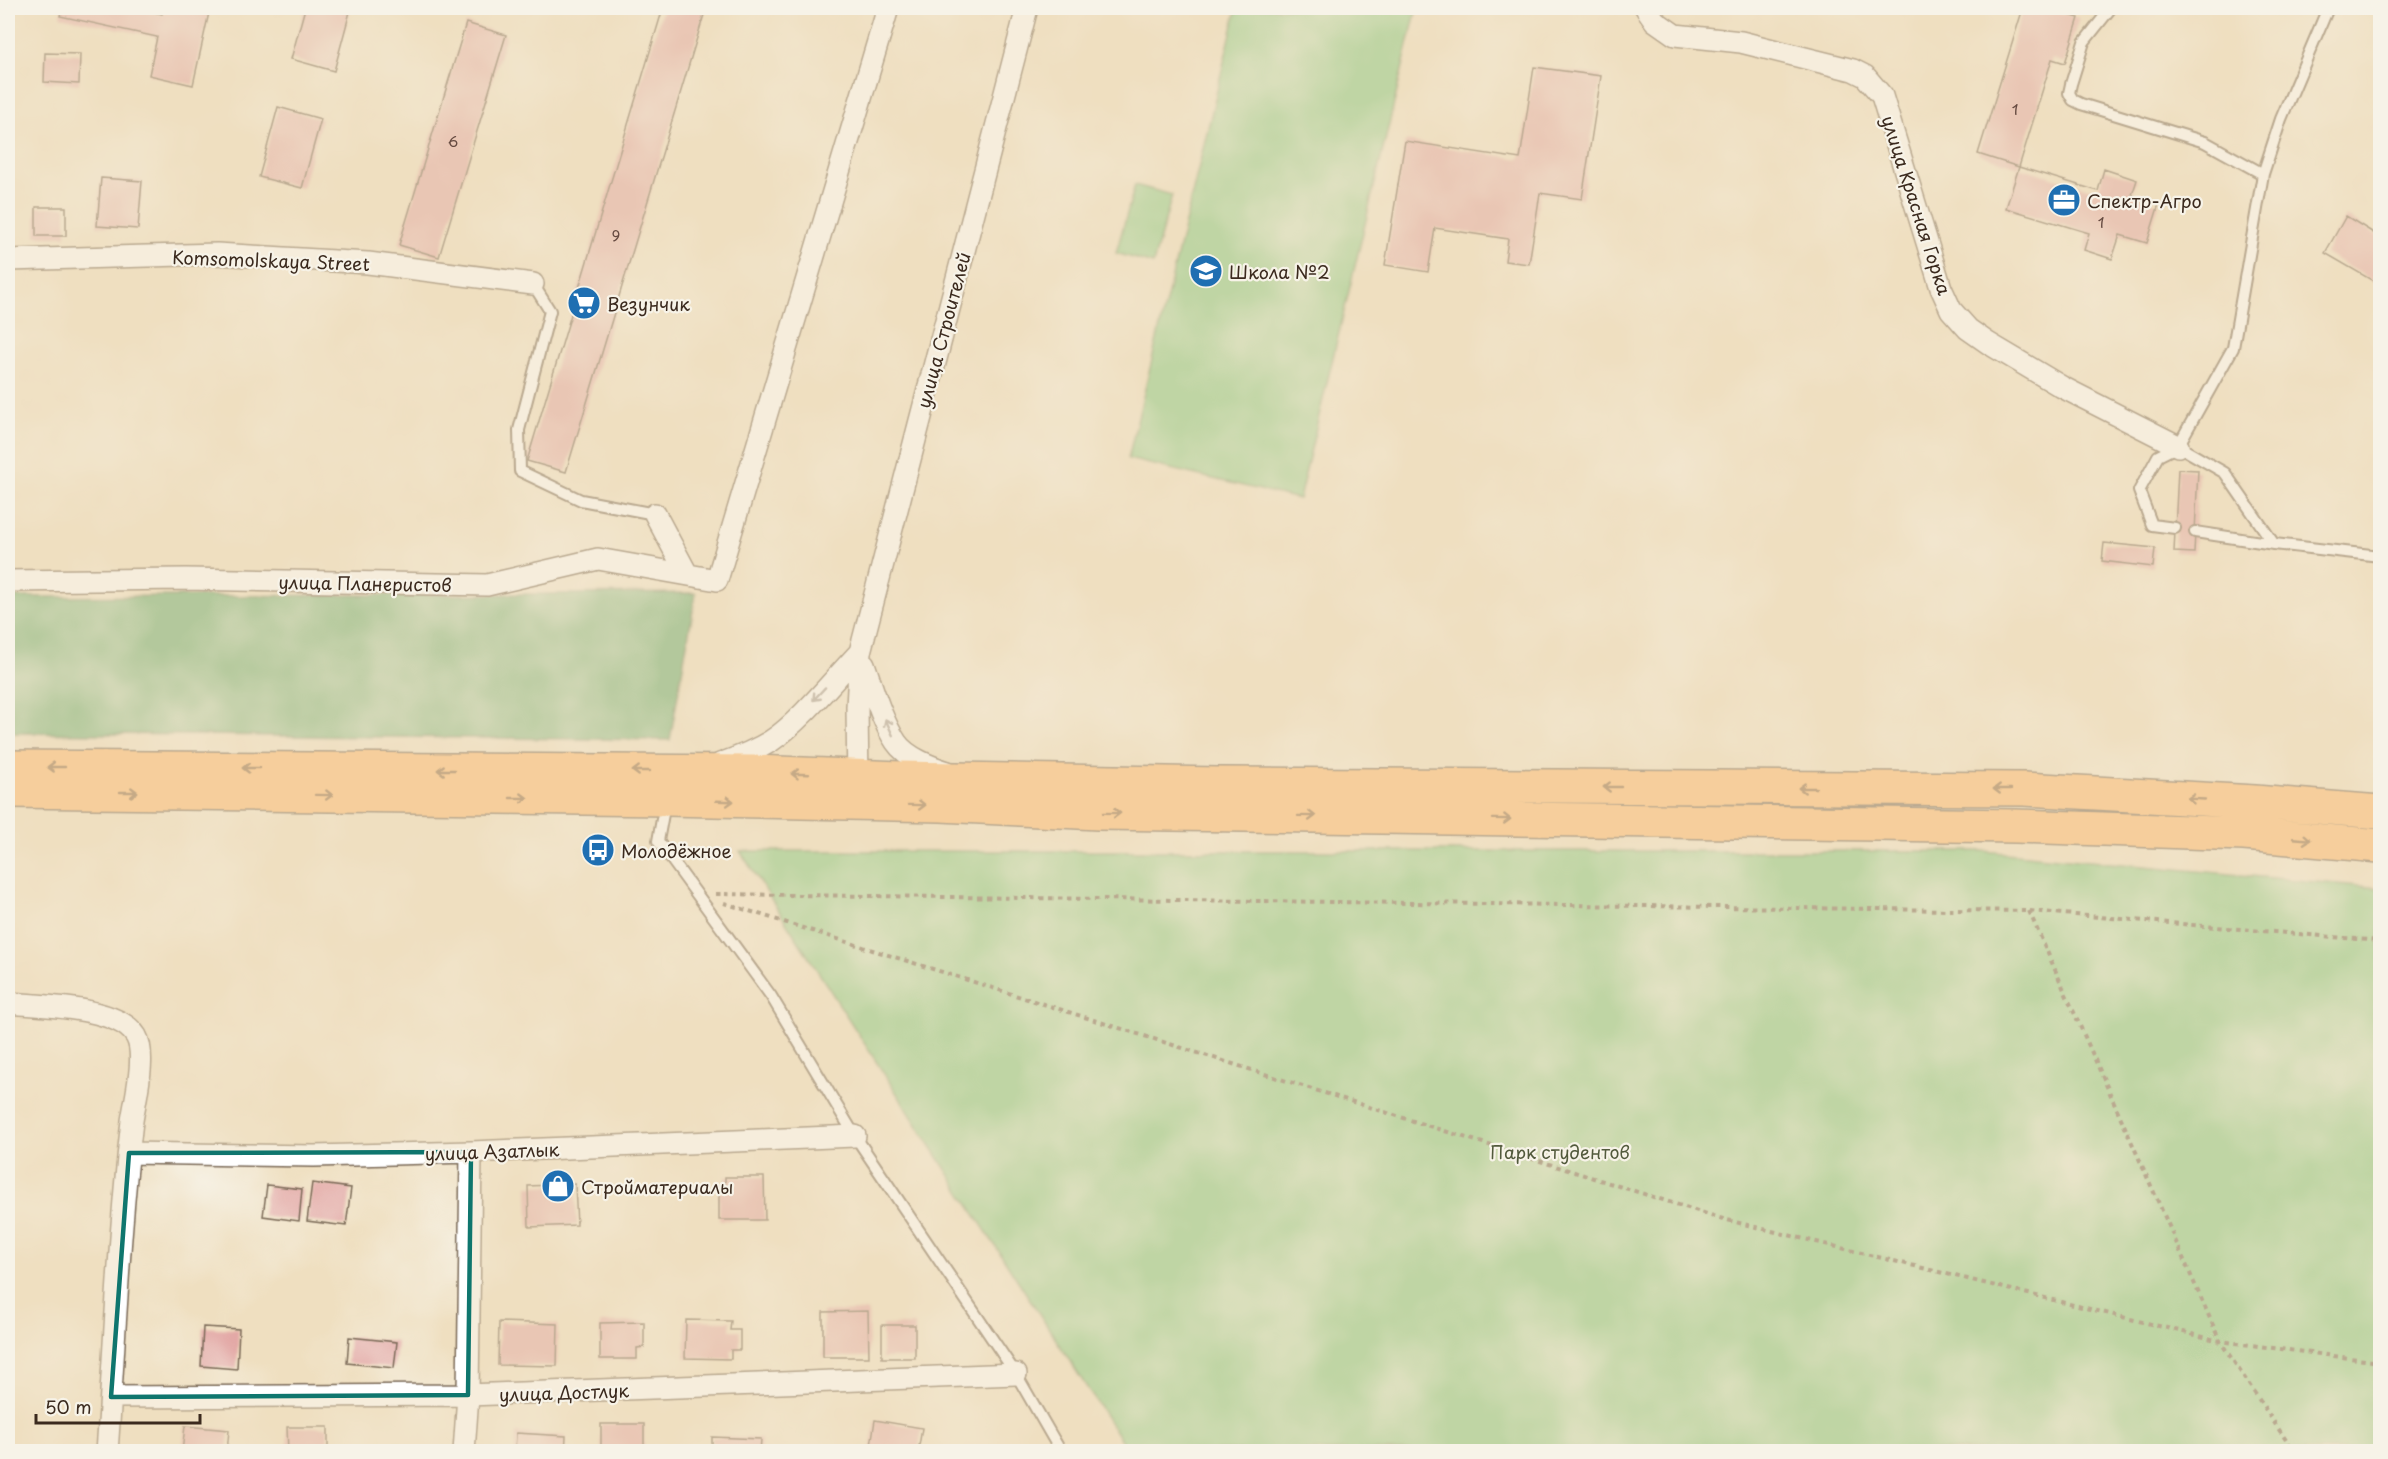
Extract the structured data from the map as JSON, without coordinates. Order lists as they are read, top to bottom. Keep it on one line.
{"streets":{"street":["улица Красная Горка","Komsomolskaya Street","улица Строителей","улица Планеристов","улица Азатлык","улица Достлук"]},"parks":["Парк студентов"],"places":{"office":["Спектр-Агро"],"school or university":["Школа №2"],"supermarket":["Везунчик"],"bus stop":["Молодёжное"],"shop":["Стройматериалы"]},"house_numbers":["1","6","1","9"],"scale_bar":"50 m"}
